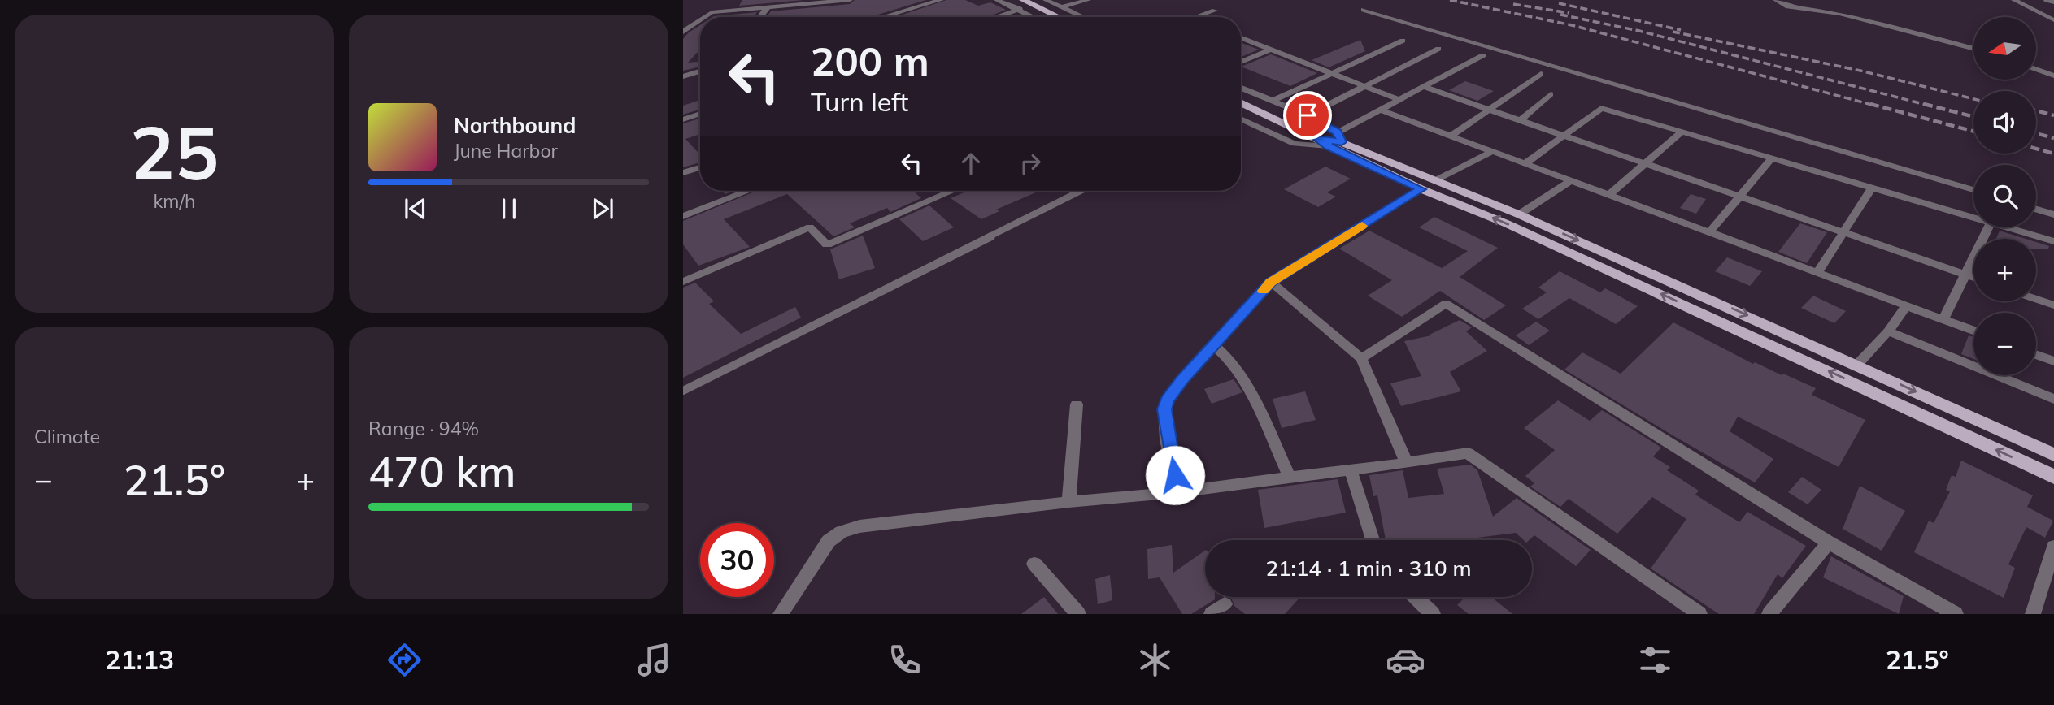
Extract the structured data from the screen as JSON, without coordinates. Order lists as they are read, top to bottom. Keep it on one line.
{"north":"left","page":{"tile":[["25","km/h"],"Climate",["Range · 94%","470 km"]],"map_buttons":["+","−"],"turn":["200 m","Turn left"],"song":["Northbound","June Harbor"],"heat":["−","21.5°","+"],"limit":"30","trip":"21:14 · 1 min · 310 m","tabs":["21:13","21.5°"]}}
